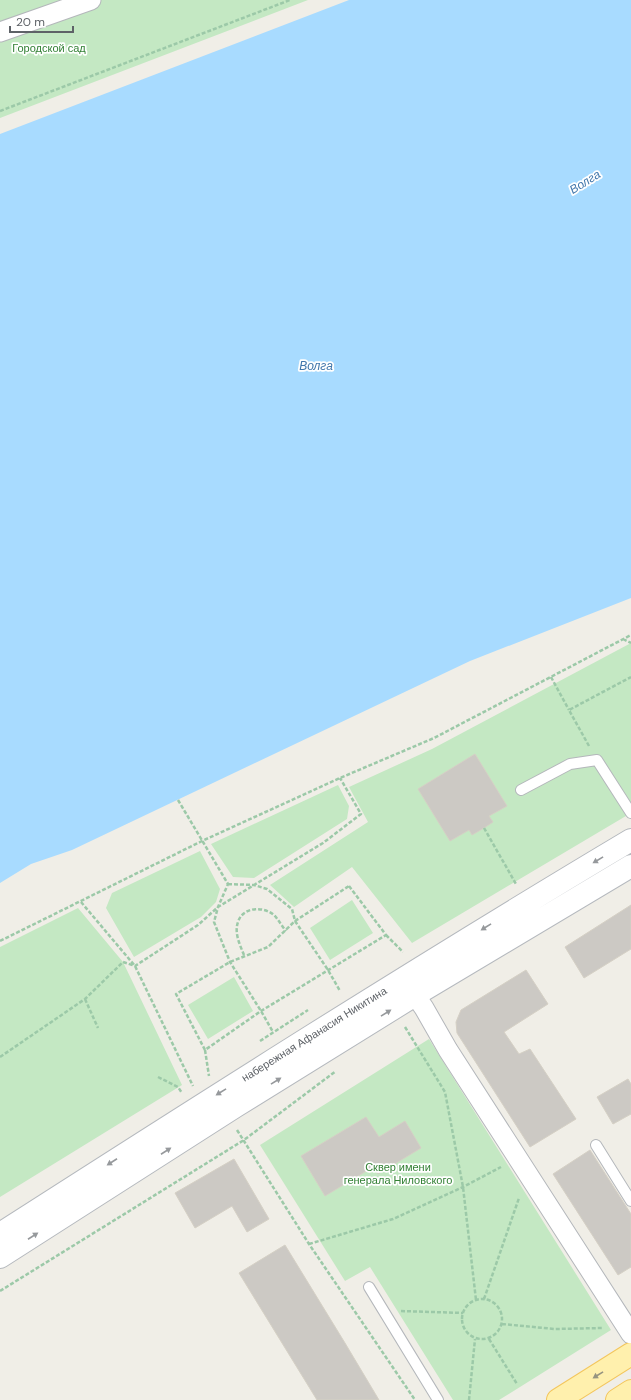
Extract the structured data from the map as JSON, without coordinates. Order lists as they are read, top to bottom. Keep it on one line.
{"streets":{"main road":["набережная Афанасия Никитина"]},"water":["Волга"],"parks":["Городской сад","Сквер имени генерала Ниловского"],"scale_bar":"20 m"}
